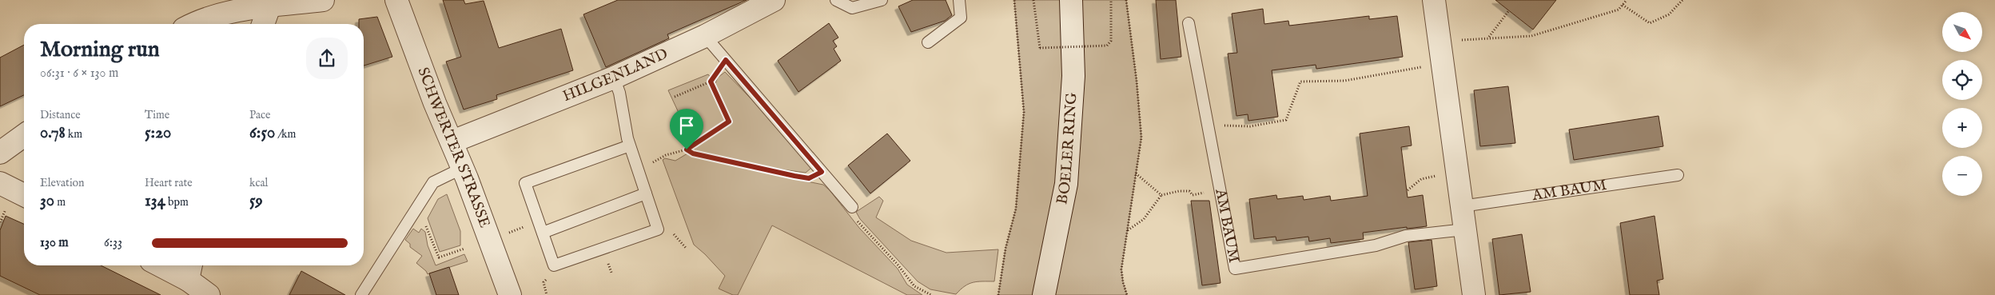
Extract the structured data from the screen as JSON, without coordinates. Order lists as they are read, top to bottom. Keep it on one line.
{"streets":{"street":["HILGENLAND","SCHWERTER STRASSE","BOELER RING"],"lane":["AM BAUM"]},"crossings":[["HILGENLAND","SCHWERTER STRASSE"]],"north":"bottom right","page":{"map_buttons":["+","−"],"heading":["Morning run","06:31 · 6 × 130 m"],"stats":[["Distance","0.78 km"],["Time","5:20"],["Pace","6:50 /km"],["Elevation","30 m"],["Heart rate","134 bpm"],["kcal","59"]],"list":[{"name":"130 m","note":"6:33"}]}}
